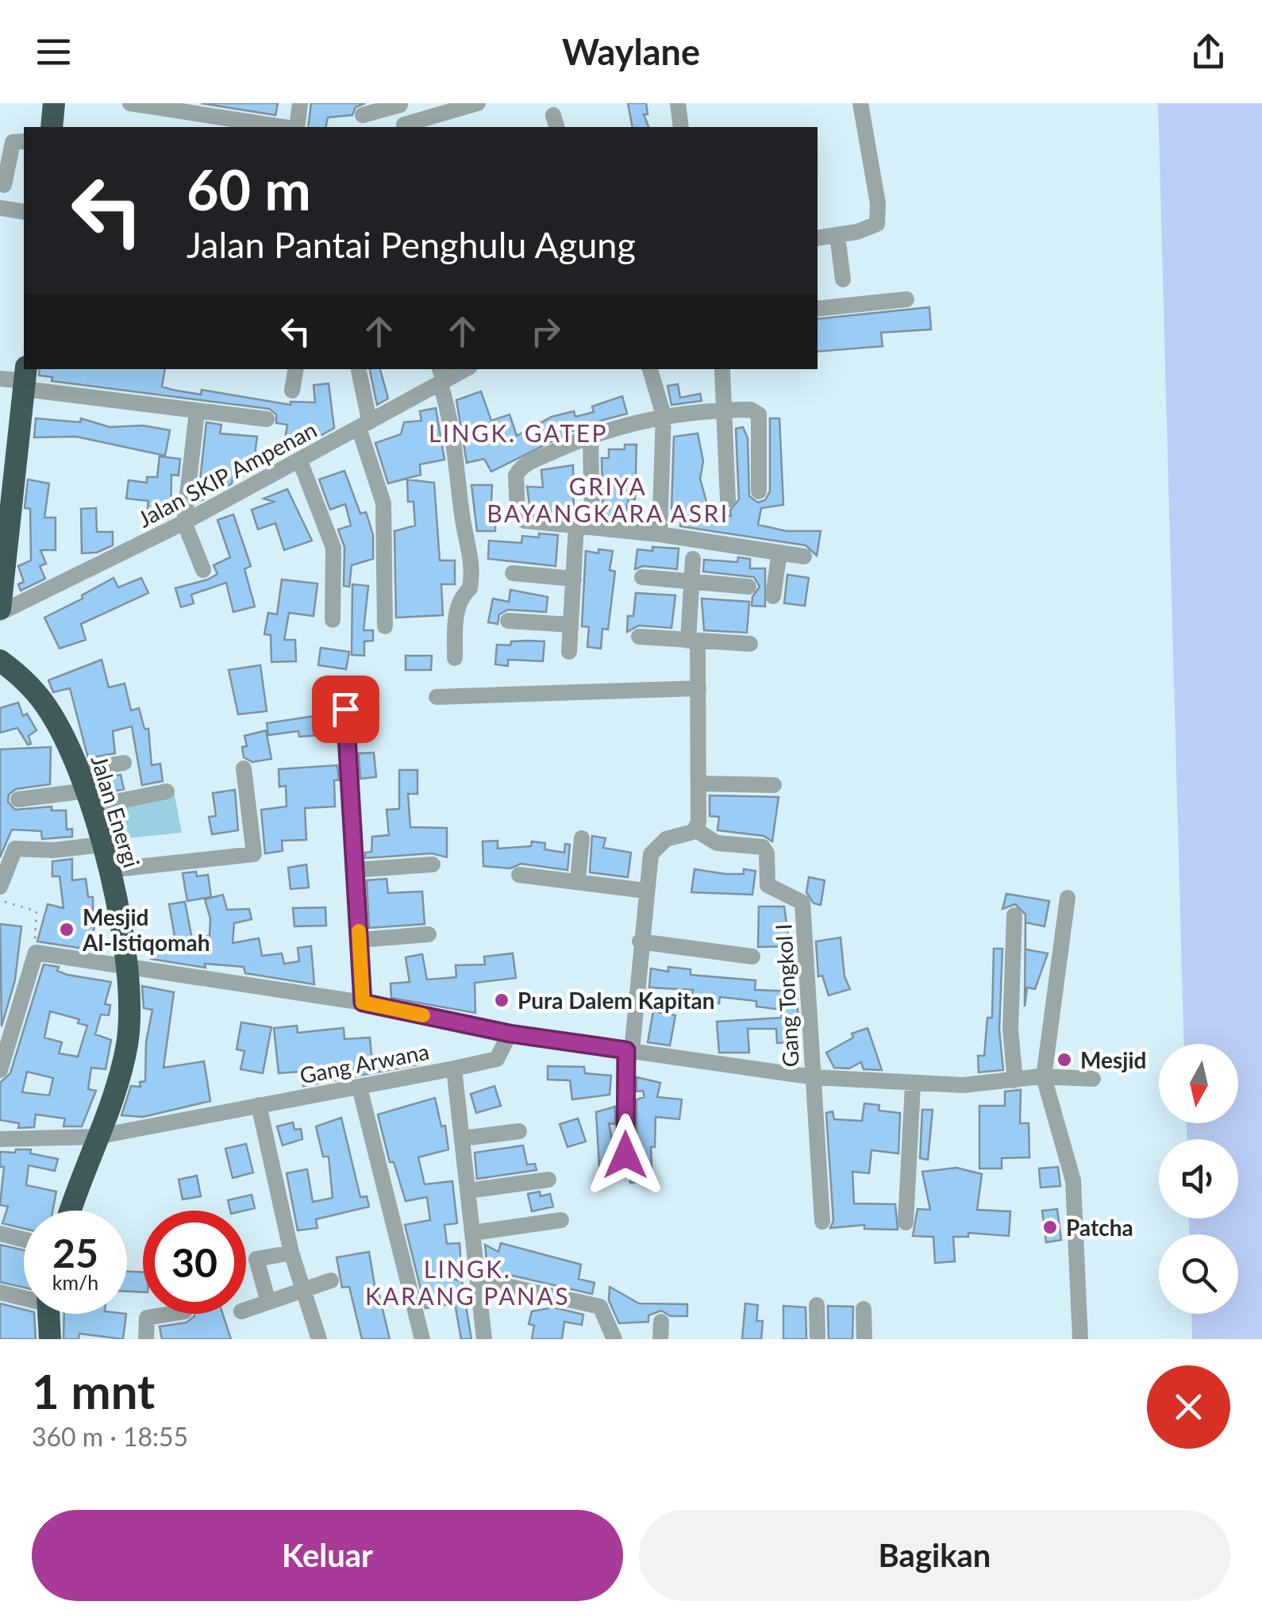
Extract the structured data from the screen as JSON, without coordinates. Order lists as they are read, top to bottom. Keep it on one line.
{"streets":{"highway":["Jalan Energi"],"street":["Jalan SKIP Ampenan","Gang Tongkol I","Gang Arwana"]},"crossings":[["Jalan Energi","Gang Arwana"]],"districts":["LINGK. GATEP","GRIYA BAYANGKARA ASRI","LINGK. KARANG PANAS"],"places":["Mesjid Al-Istiqomah","Pura Dalem Kapitan","Mesjid","Patcha"],"north":"bottom","page":{"header":"Waylane","turn":["60 m","Jalan Pantai Penghulu Agung"],"speed":"25 km/h","limit":"30","heading":["1 mnt","360 m · 18:55"],"buttons":["Keluar","Bagikan"]}}
